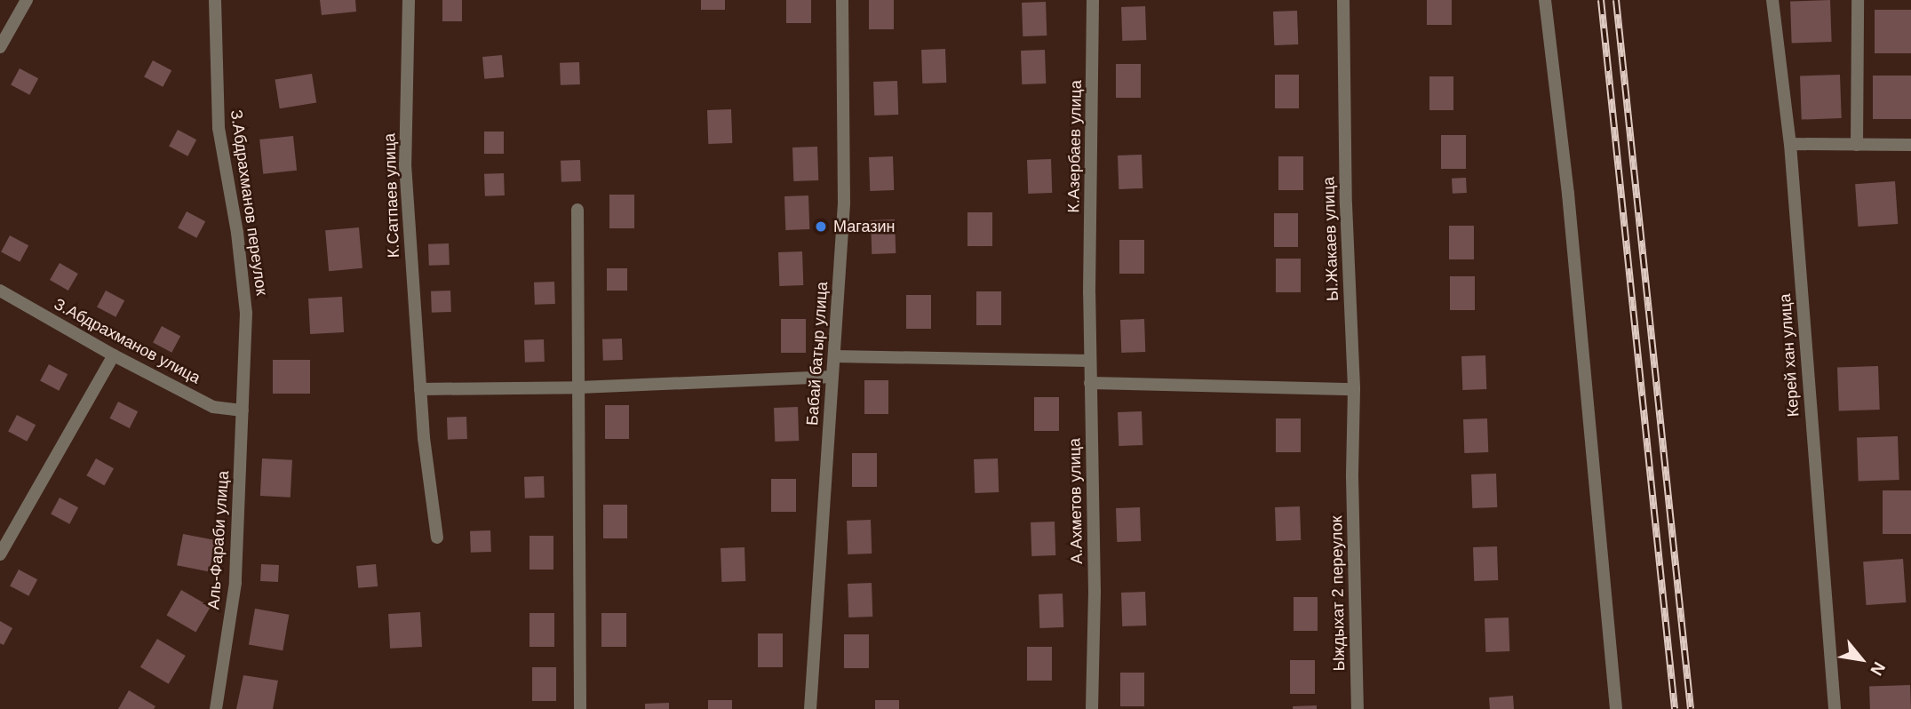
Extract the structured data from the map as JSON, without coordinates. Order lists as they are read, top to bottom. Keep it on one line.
{"streets":{"street":["К.Азербаев улица","К.Сатпаев улица","З.Абдрахманов переулок","Ы.Жакаев улица","З.Абдрахманов улица","Бабай батыр улица","Керей хан улица","А.Ахметов улица","Аль-Фараби улица","Ыждыхат 2 переулок"]},"crossings":[["К.Азербаев улица","А.Ахметов улица"],["З.Абдрахманов переулок","З.Абдрахманов улица"],["З.Абдрахманов переулок","Аль-Фараби улица"],["Ы.Жакаев улица","Ыждыхат 2 переулок"],["З.Абдрахманов улица","Аль-Фараби улица"]],"places":["Магазин"],"north":"bottom right"}
